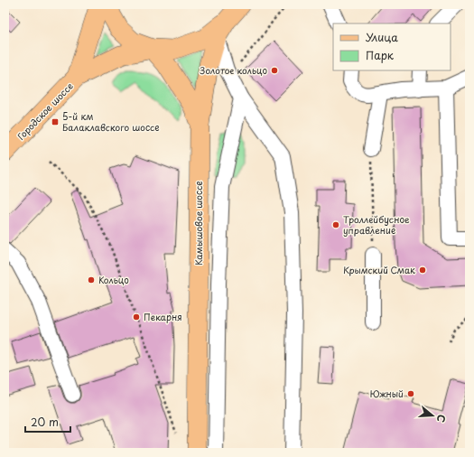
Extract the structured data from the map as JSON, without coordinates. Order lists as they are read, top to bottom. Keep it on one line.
{"streets":{"main road":["Городское шоссе","Камышовое шоссе"]},"crossings":[["Городское шоссе","Камышовое шоссе"]],"places":{"other":["Золотое кольцо","Троллейбусное управление","Крымский Смак","Кольцо","Пекарня","Южный"],"transit":["5-й км Балаклавского шоссе"]},"legend":["Улица","Парк"],"scale_bar":"20 m","north":"right"}
